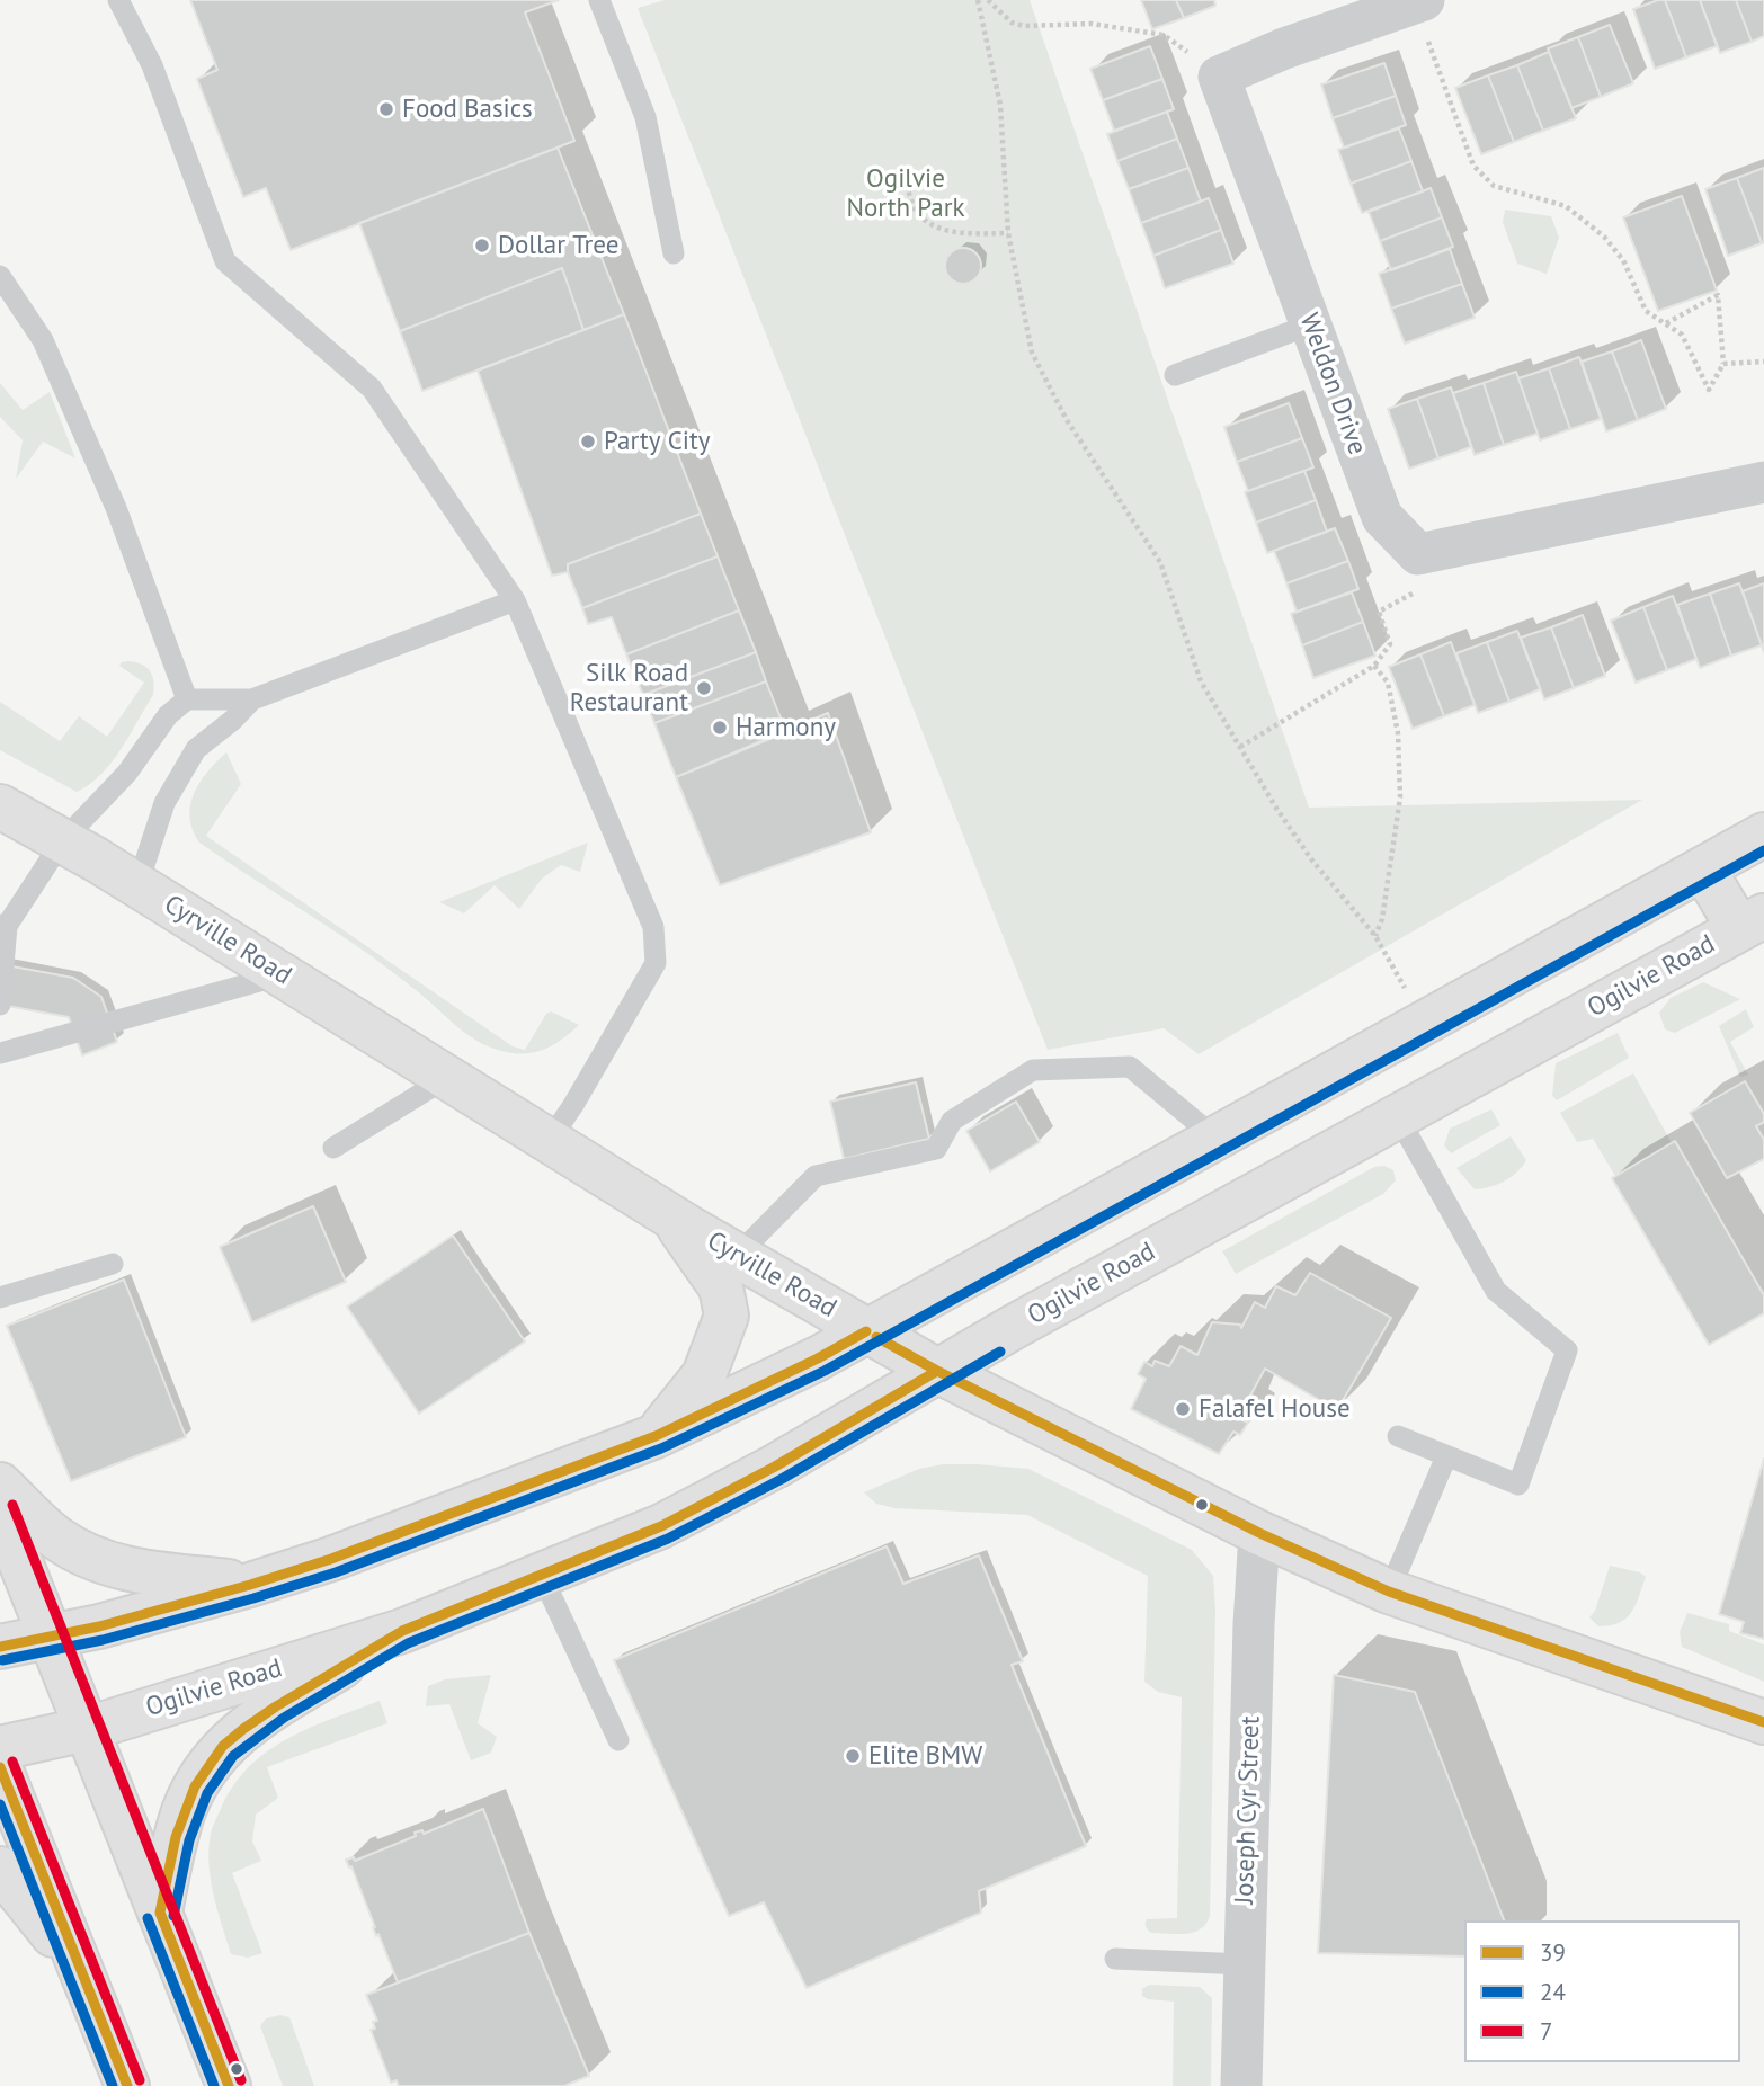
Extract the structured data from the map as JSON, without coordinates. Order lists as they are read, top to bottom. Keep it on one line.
{"streets":{"main road":["Cyrville Road","Ogilvie Road"],"street":["Weldon Drive","Joseph Cyr Street"]},"crossings":[["Cyrville Road","Ogilvie Road"],["Cyrville Road","Joseph Cyr Street"]],"parks":["Ogilvie North Park"],"places":["Food Basics","Dollar Tree","Party City","Silk Road Restaurant","Harmony","Falafel House","Elite BMW"],"lines":["transit line 24","transit line 39","transit line 7"],"legend":["39","24","7"]}
